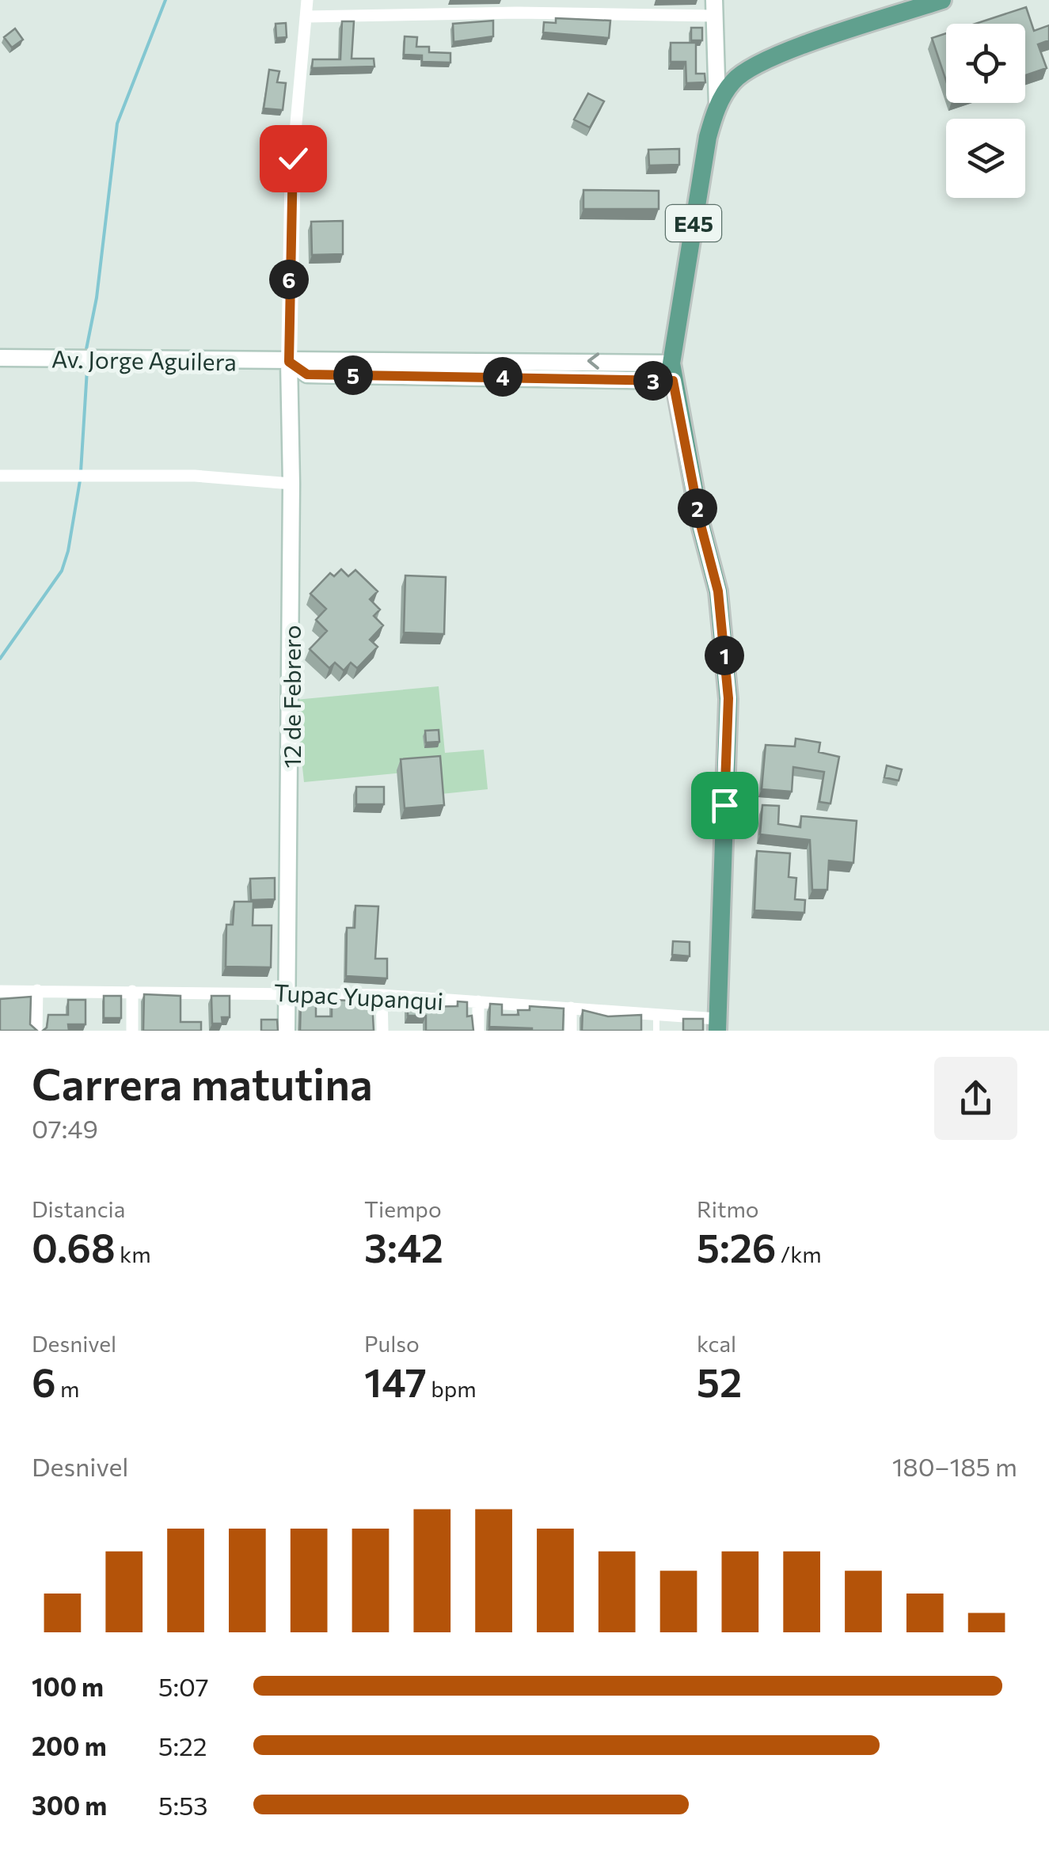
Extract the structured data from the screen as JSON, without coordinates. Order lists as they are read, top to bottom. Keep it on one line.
{"streets":{"main road":["E45"],"street":["Av. Jorge Aguilera","12 de Febrero","Tupac Yupanqui"]},"crossings":[["E45","Av. Jorge Aguilera"],["E45","Tupac Yupanqui"],["Av. Jorge Aguilera","12 de Febrero"],["12 de Febrero","Tupac Yupanqui"]],"page":{"pins":["6","5","4","3","2","1"],"heading":["Carrera matutina","07:49"],"stats":[["Distancia","0.68 km"],["Tiempo","3:42"],["Ritmo","5:26 /km"],["Desnivel","6 m"],["Pulso","147 bpm"],["kcal","52"]],"chart":["Desnivel","180–185 m"],"list":[{"name":"100 m","note":"5:07"},{"name":"200 m","note":"5:22"},{"name":"300 m","note":"5:53"}]}}
